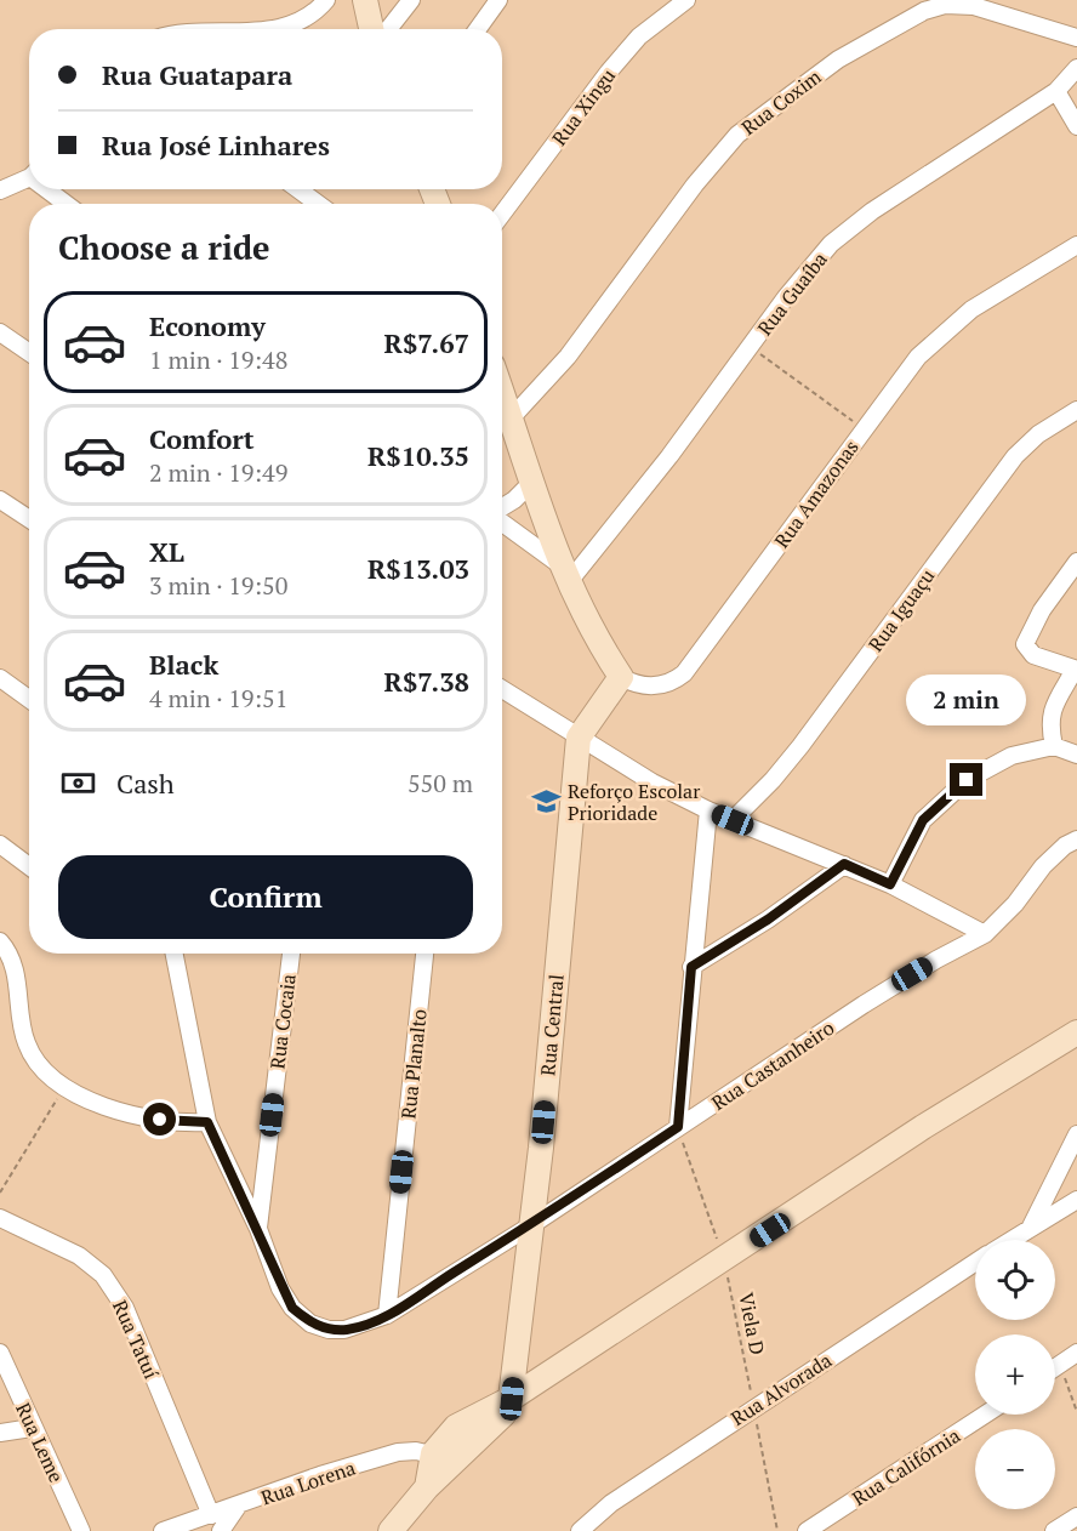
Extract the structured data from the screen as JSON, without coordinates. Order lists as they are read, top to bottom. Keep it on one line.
{"streets":{"street":["Rua Coxim","Rua Xingu","Rua Guaíba","Rua Amazonas","Rua Iguaçu","Rua Cocaia","Rua Central","Rua Planalto","Rua Castanheiro","Rua Tatuí","Rua Alvorada","Rua Leme","Rua Califórnia","Rua Lorena"],"path":["Viela D"]},"crossings":[["Rua Cocaia","Rua Castanheiro"],["Rua Central","Rua Castanheiro"],["Rua Planalto","Rua Castanheiro"],["Rua Castanheiro","Viela D"],["Viela D","Rua Alvorada"],["Rua Tatuí","Rua Lorena"]],"places":{"school or university":["Reforço Escolar Prioridade"]},"page":{"banner":["Rua Guatapara","Rua José Linhares"],"heading":"Choose a ride","list":[{"name":"Economy","note":"1 min · 19:48","value":"R$7.67"},{"name":"Comfort","note":"2 min · 19:49","value":"R$10.35"},{"name":"XL","note":"3 min · 19:50","value":"R$13.03"},{"name":"Black","note":"4 min · 19:51","value":"R$7.38"}],"bubble":"2 min","pay":["Cash","550 m"],"buttons":"Confirm","map_buttons":["+","−"]}}
